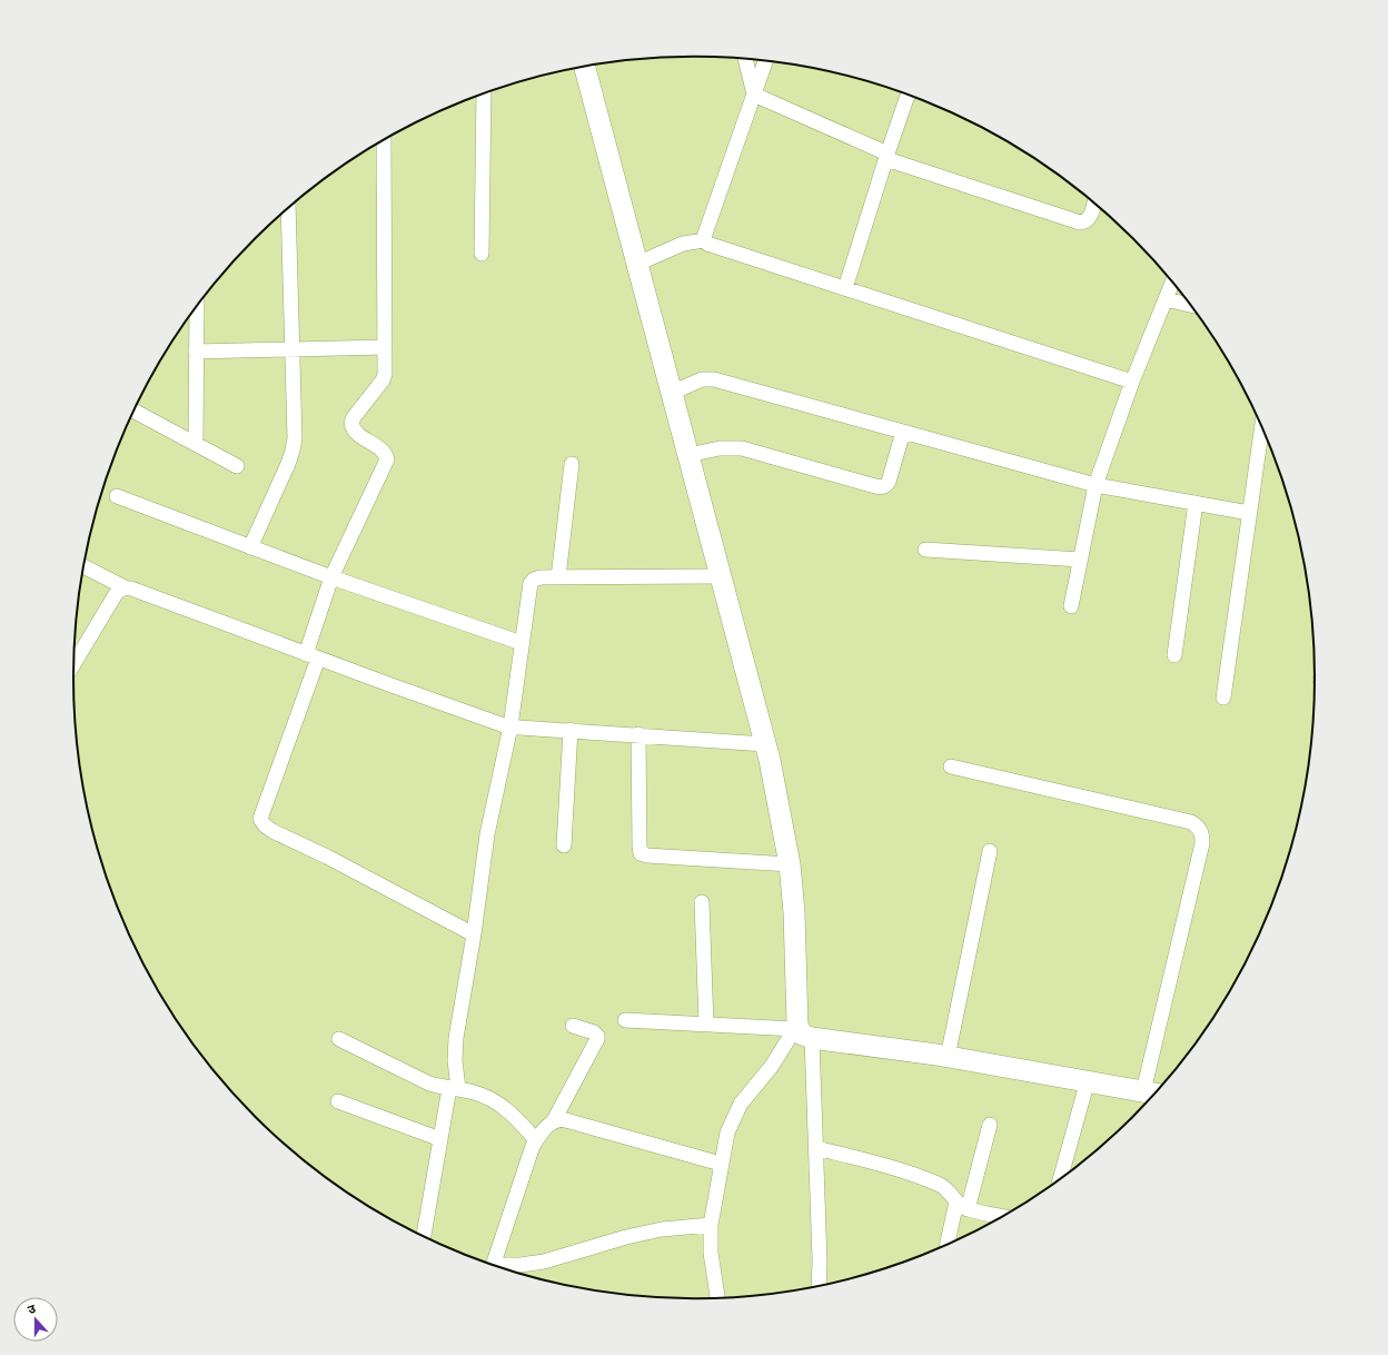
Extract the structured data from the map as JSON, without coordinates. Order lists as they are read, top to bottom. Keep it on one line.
{"north":"top"}
